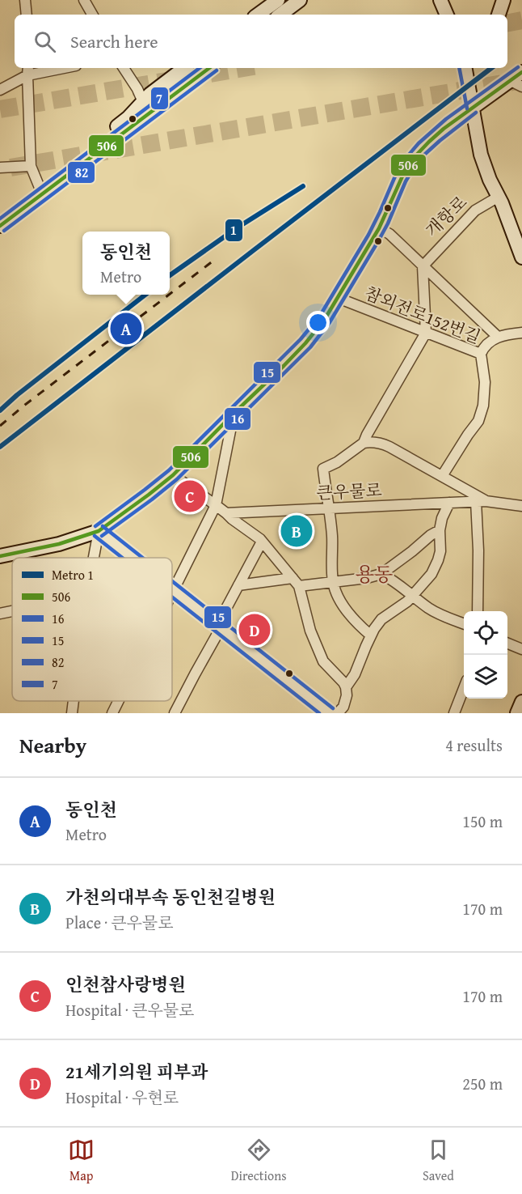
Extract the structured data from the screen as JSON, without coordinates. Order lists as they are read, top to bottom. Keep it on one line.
{"streets":{"street":["개항로","참외전로152번길","큰우물로"]},"crossings":[["참외전로152번길","큰우물로"]],"districts":["용동"],"lines":["transit line 15","metro line 1","transit line 506","transit line 16","transit line 7","transit line 82"],"legend":["Metro 1","506","16","15","82","7"],"page":{"search":"Search here","popup":["동인천","Metro"],"pins":["A","C","B","D"],"heading":["Nearby","4 results"],"list":[{"mark":"A","name":"동인천","note":"Metro","value":"150 m"},{"mark":"B","name":"가천의대부속 동인천길병원","note":"Place · 큰우물로","value":"170 m"},{"mark":"C","name":"인천참사랑병원","note":"Hospital · 큰우물로","value":"170 m"},{"mark":"D","name":"21세기의원 피부과","note":"Hospital · 우현로","value":"250 m"}],"nav":["Map","Directions","Saved"]}}
